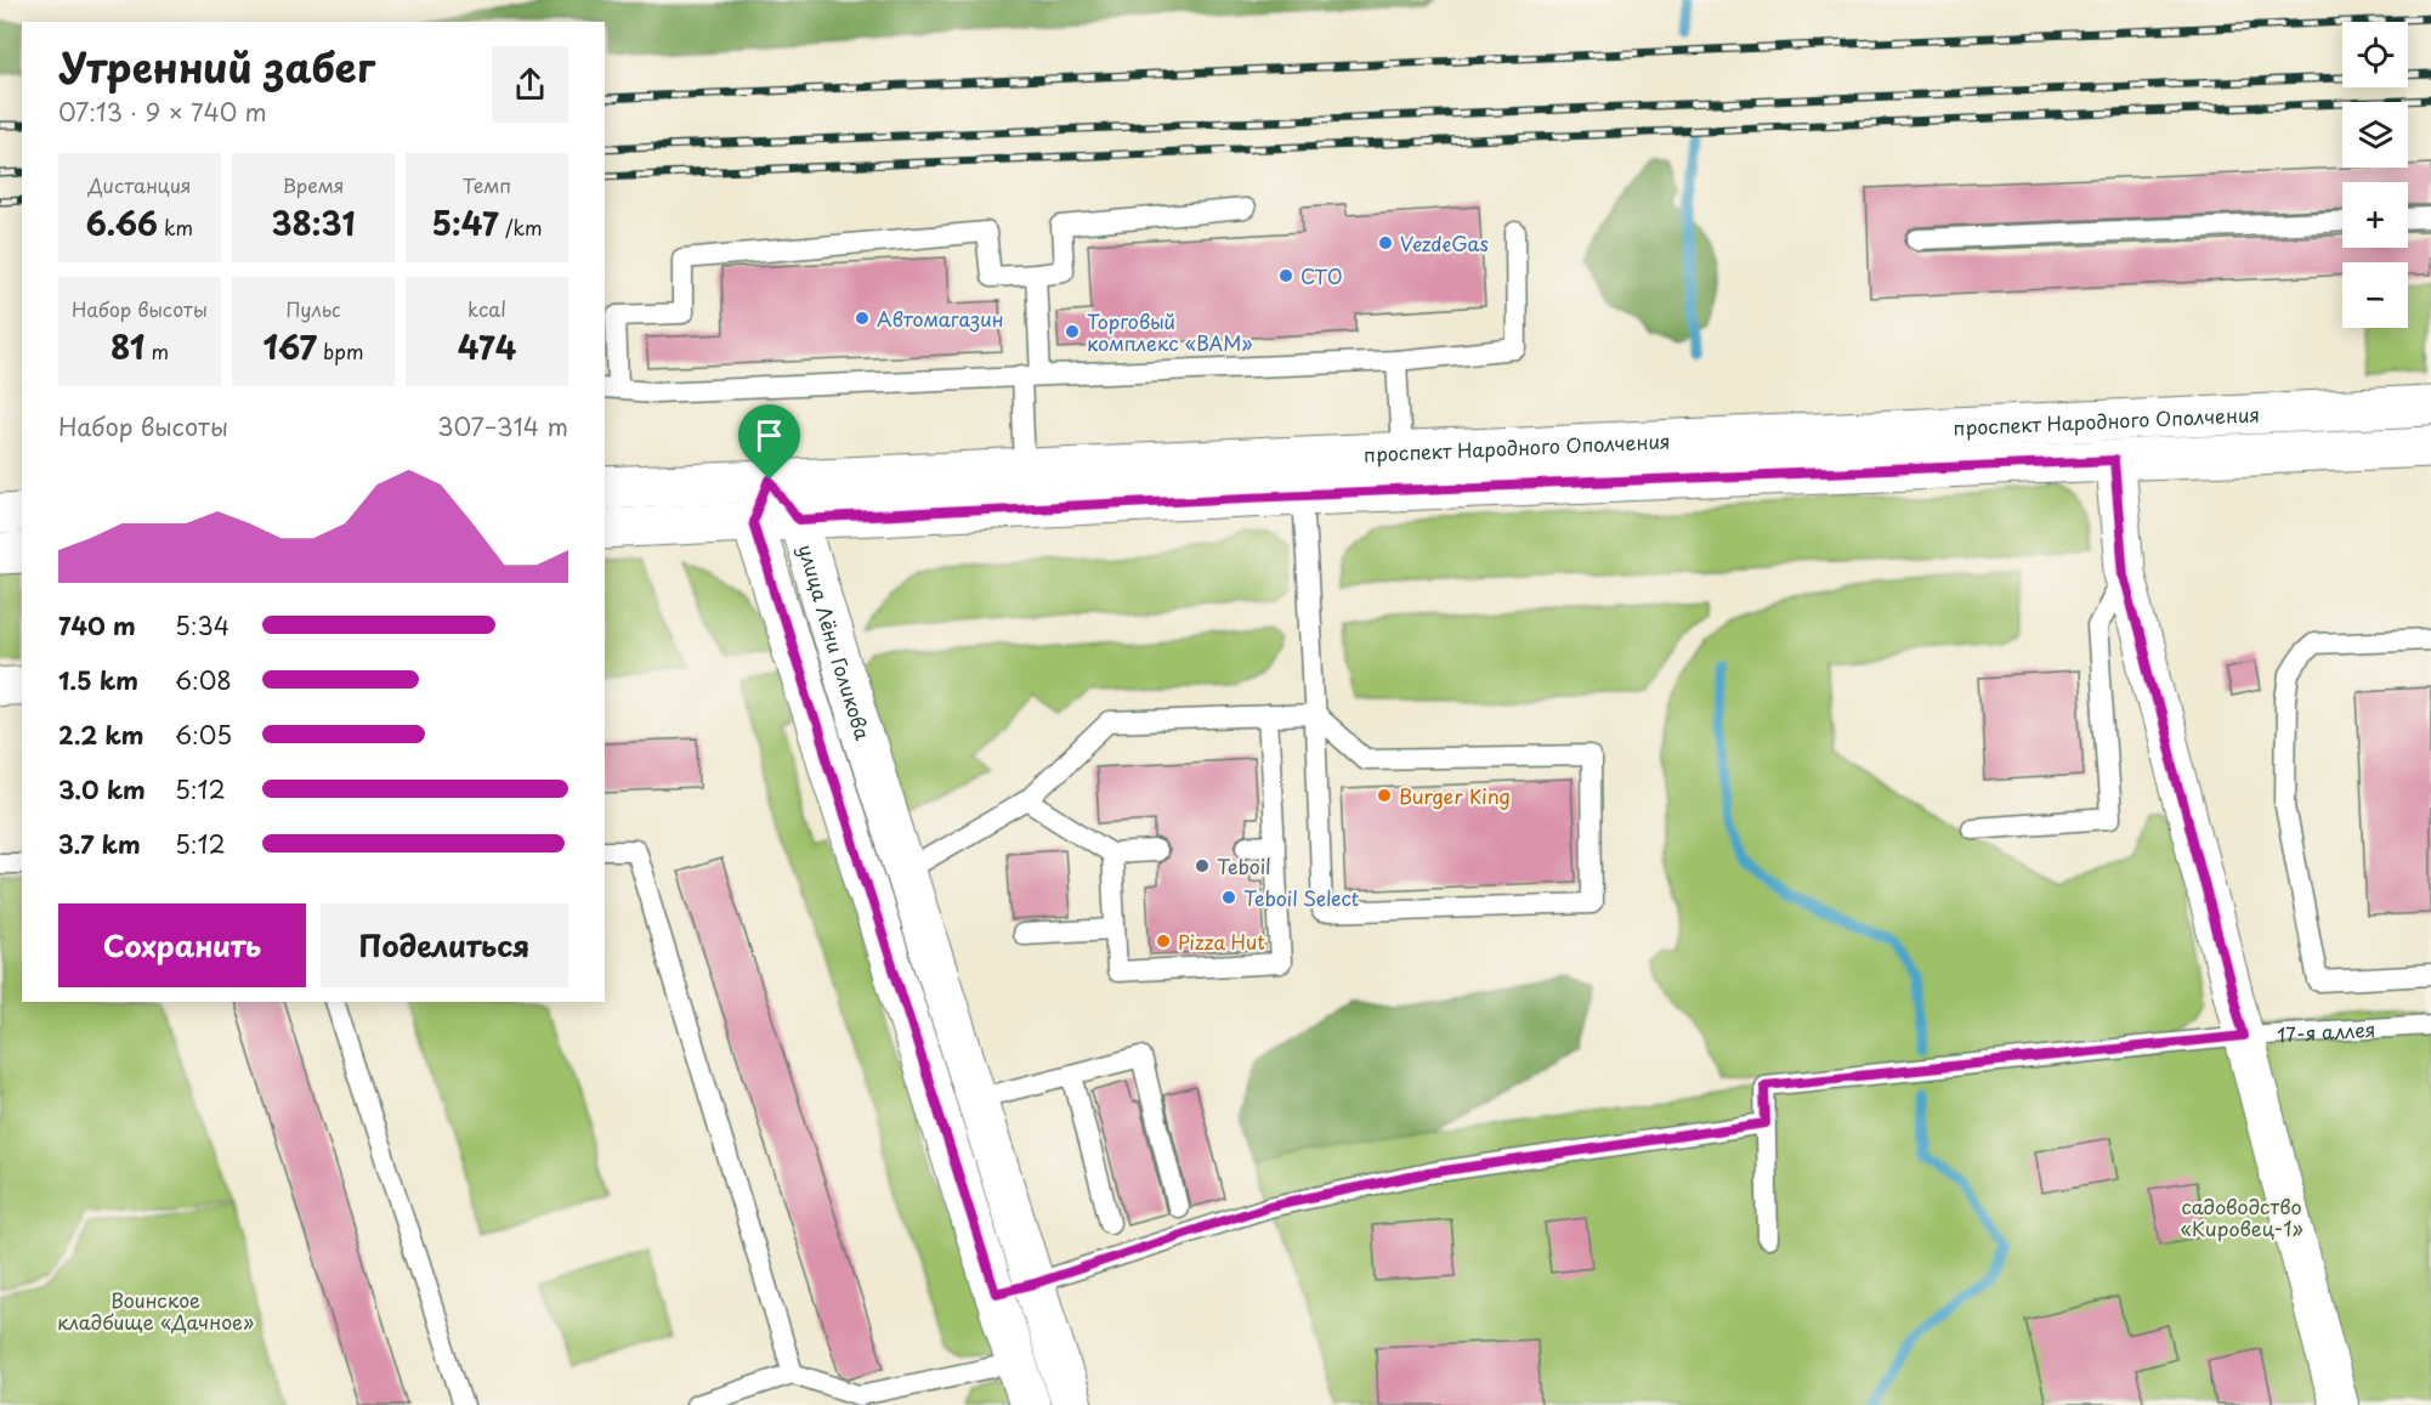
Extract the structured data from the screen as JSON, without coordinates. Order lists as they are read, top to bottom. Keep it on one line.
{"streets":{"main road":["проспект Народного Ополчения","улица Лёни Голикова"],"lane":["17-я аллея"]},"crossings":[["проспект Народного Ополчения","улица Лёни Голикова"]],"parks":["садоводство «Кировец-1»","Воинское кладбище «Дачное»"],"places":["VezdeGas","СТО","Автомагазин","Торговый комплекс «ВАМ»","Burger King","Teboil","Teboil Select","Pizza Hut"],"page":{"map_buttons":["+","−"],"heading":["Утренний забег","07:13 · 9 × 740 m"],"stats":[["Дистанция","6.66 km"],["Время","38:31"],["Темп","5:47 /km"],["Набор высоты","81 m"],["Пульс","167 bpm"],["kcal","474"]],"chart":["Набор высоты","307–314 m"],"list":[{"name":"740 m","note":"5:34"},{"name":"1.5 km","note":"6:08"},{"name":"2.2 km","note":"6:05"},{"name":"3.0 km","note":"5:12"},{"name":"3.7 km","note":"5:12"}],"buttons":["Сохранить","Поделиться"]}}
